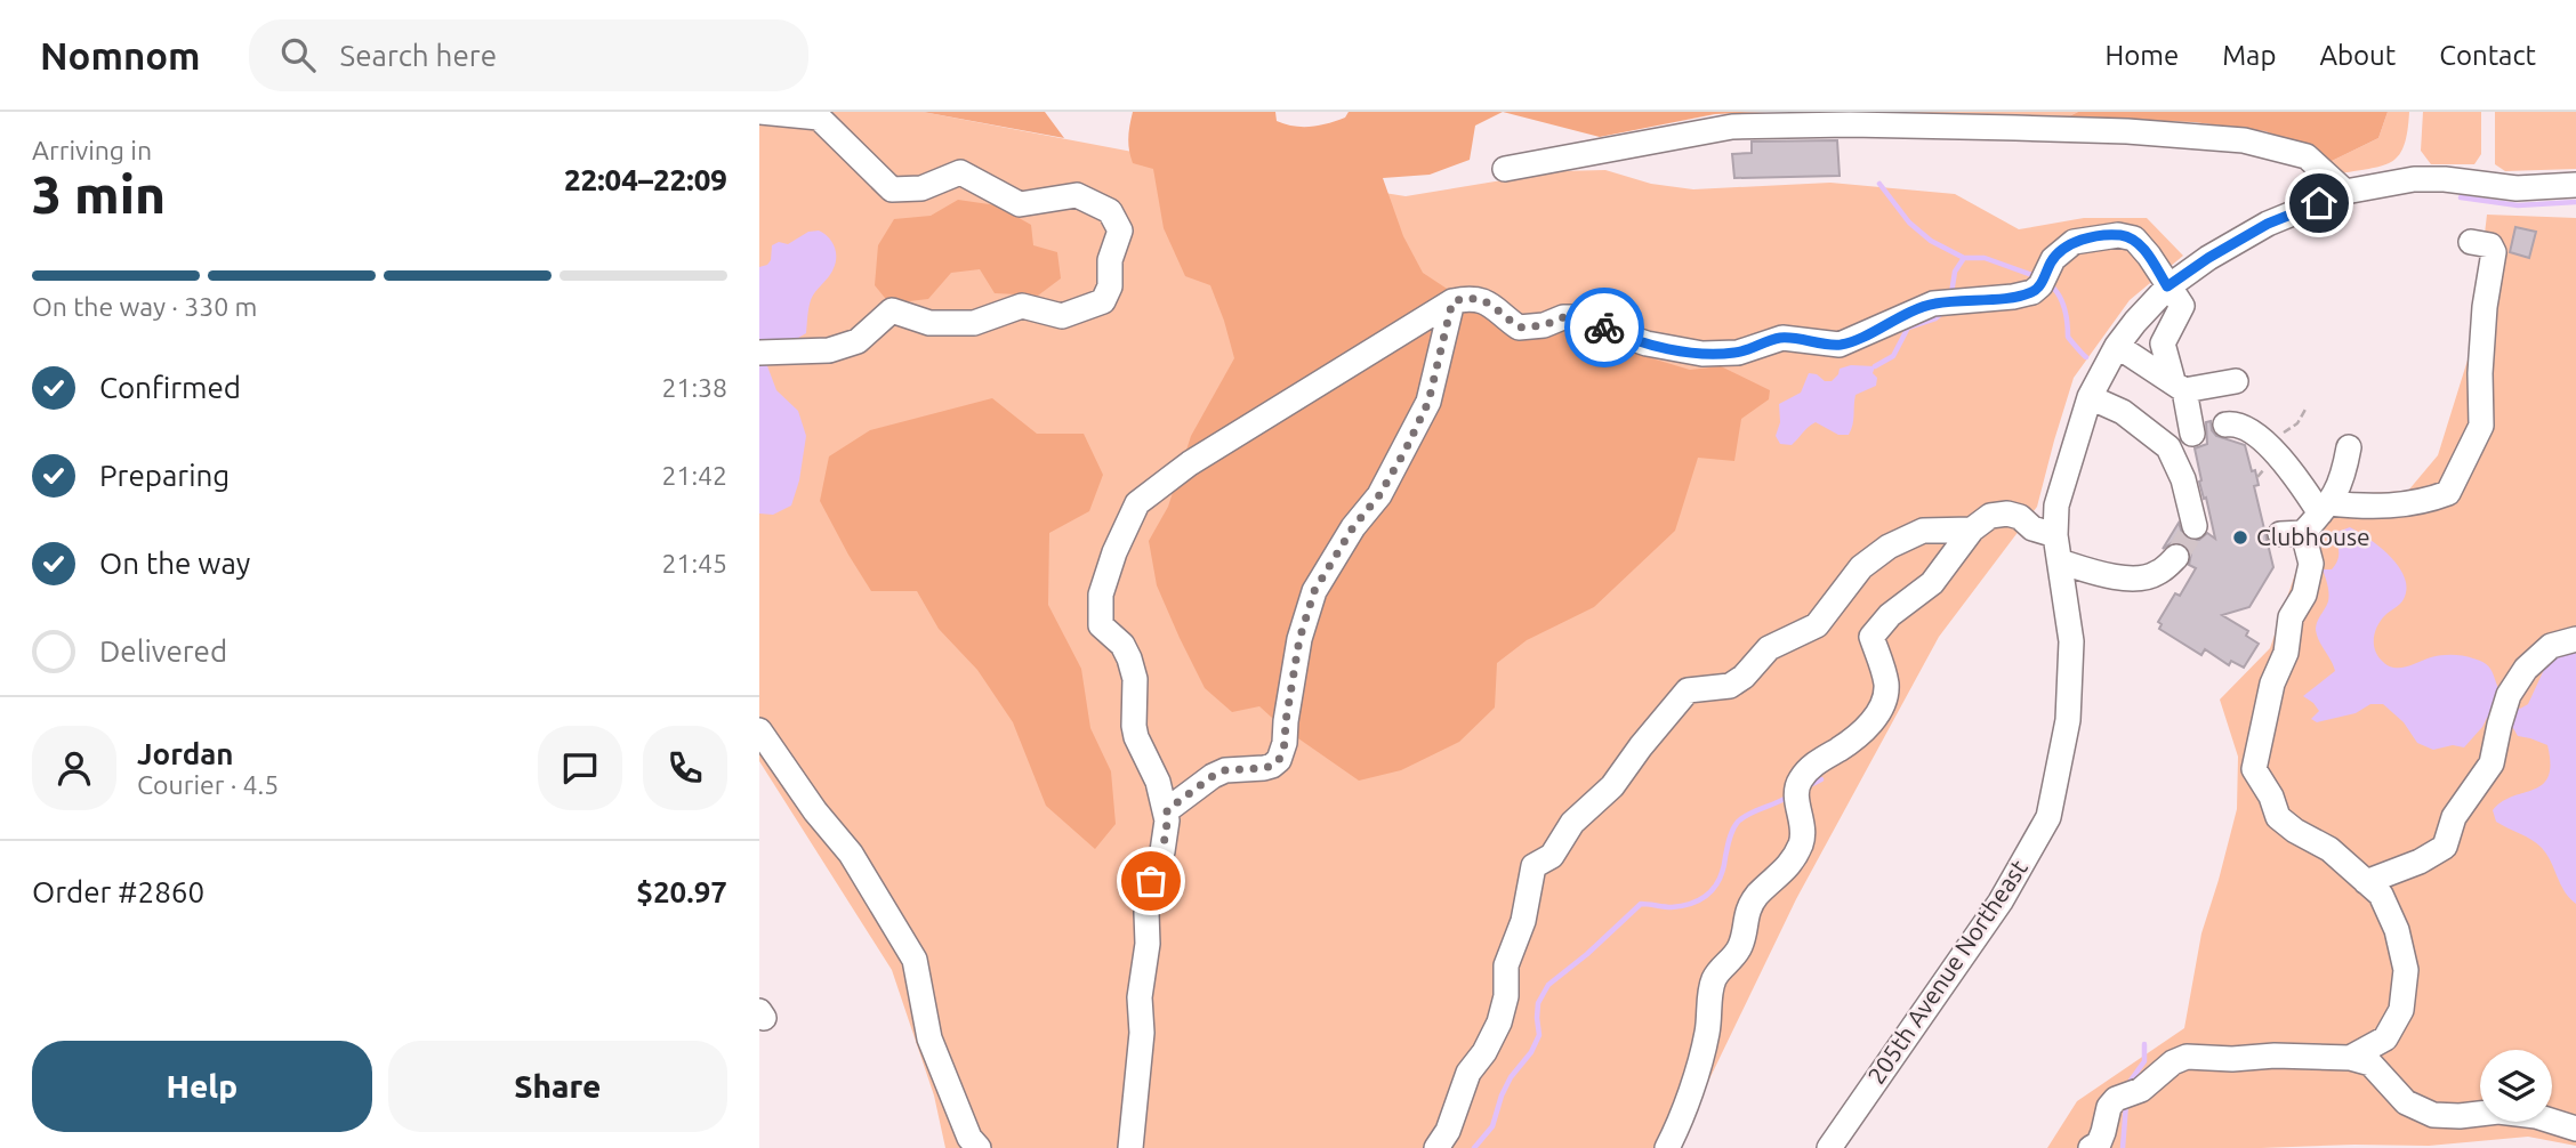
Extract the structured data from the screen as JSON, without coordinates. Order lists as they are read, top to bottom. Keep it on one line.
{"streets":{"street":["205th Avenue Northeast"]},"places":["Clubhouse"],"page":{"header":"Nomnom","search":"Search here","nav":["Home","Map","About","Contact"],"heading":["3 min","Arriving in","22:04–22:09"],"panel":["Jordan","Courier · 4.5","Order #2860","$20.97"],"bar":"On the way · 330 m","list":[["Confirmed","21:38"],["Preparing","21:42"],["On the way","21:45"],"Delivered"],"buttons":["Help","Share"]}}
